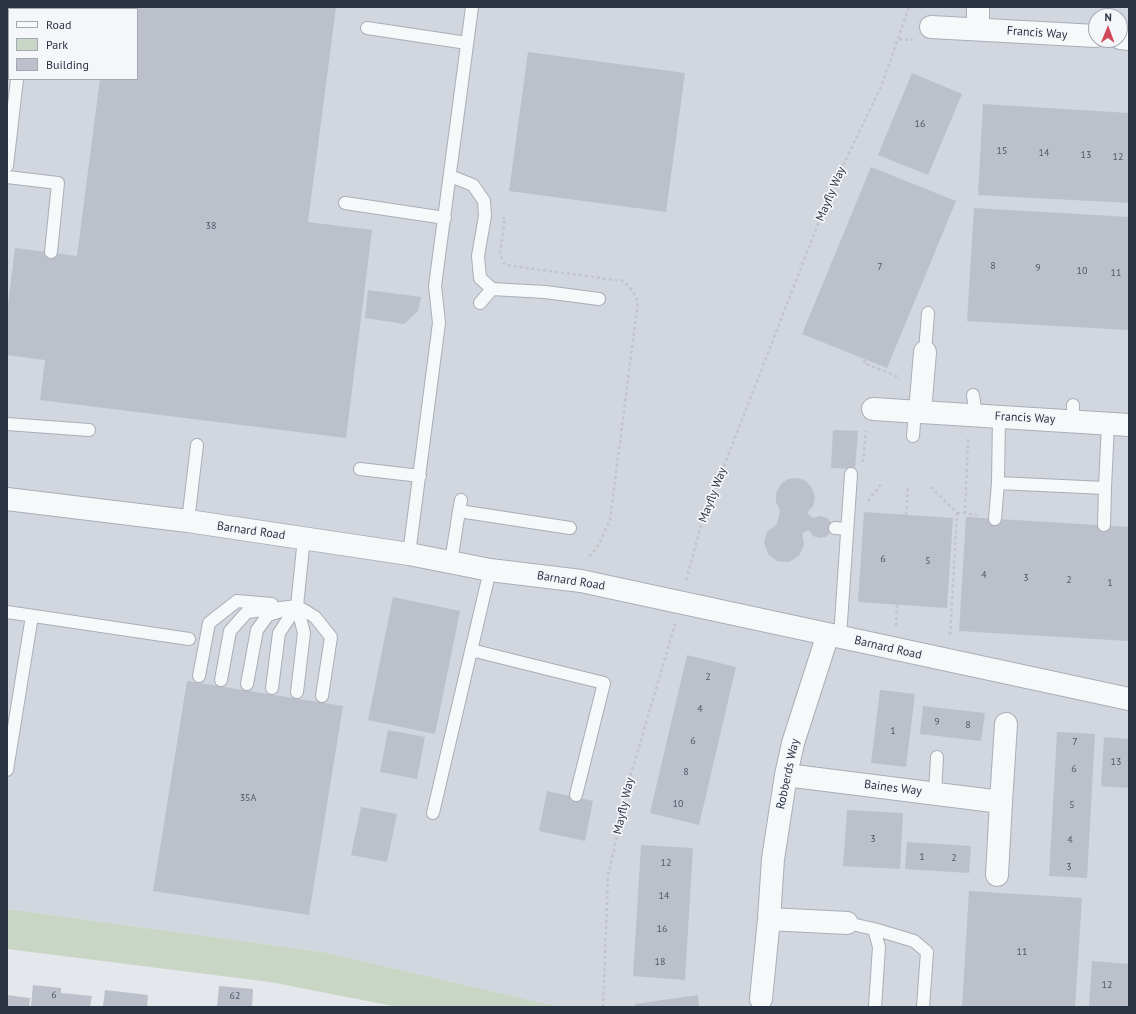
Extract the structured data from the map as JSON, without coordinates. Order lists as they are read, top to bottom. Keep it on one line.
{"streets":{"street":["Francis Way","Barnard Road","Robberds Way","Baines Way"],"path":["Mayfly Way"]},"crossings":[["Mayfly Way","Barnard Road"],["Barnard Road","Robberds Way"],["Robberds Way","Baines Way"]],"house_numbers":["16","15","14","13","12","38","8","7","9","10","11","6","5","4","3","2","1","2","4","9","8","1","6","7","13","6","8","35A","10","5","3","4","1","2","12","3","14","16","11","18","12","6","62"],"legend":["Road","Park","Building"],"north":"top"}
